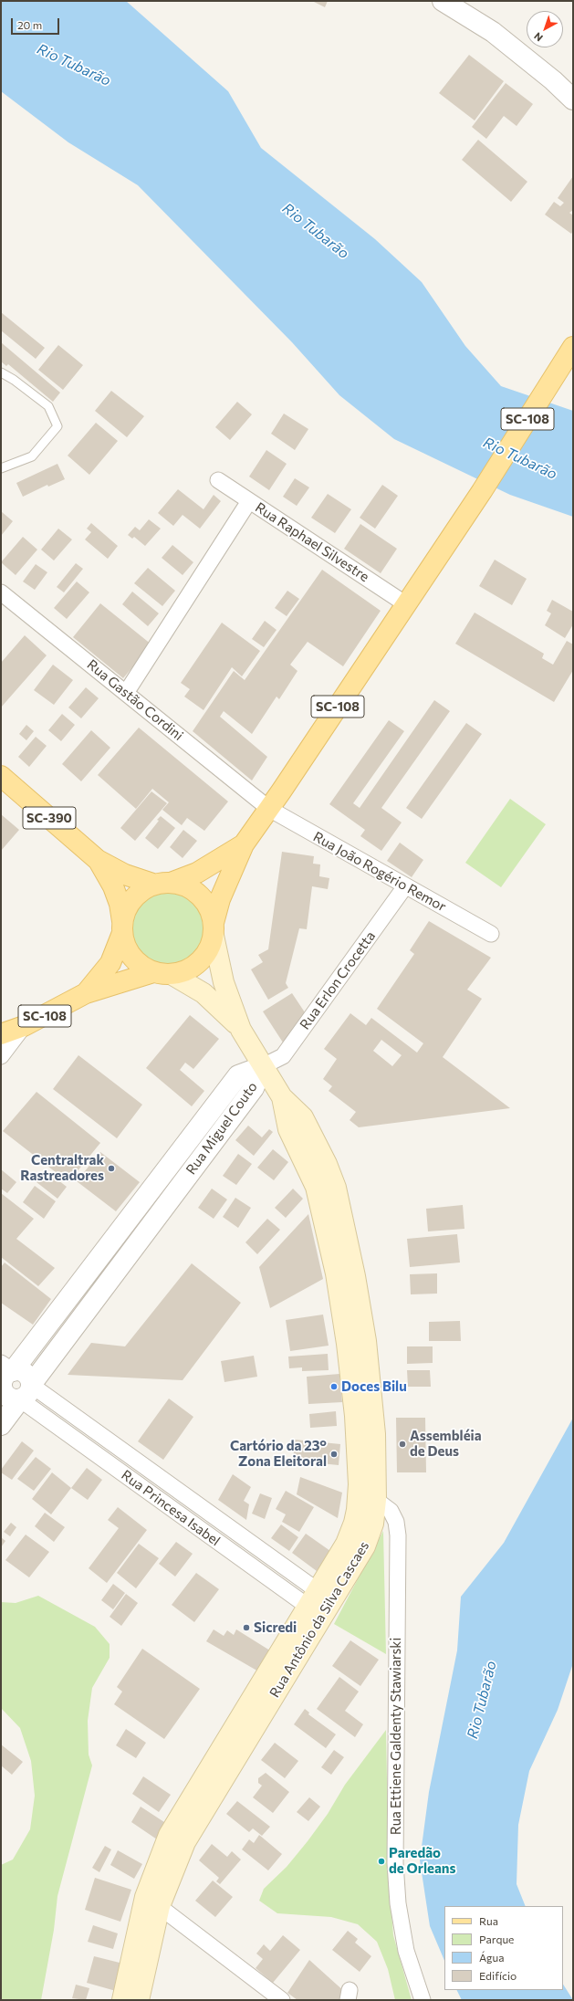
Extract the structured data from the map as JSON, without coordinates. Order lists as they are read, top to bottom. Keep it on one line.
{"streets":{"main road":["SC-108","SC-390","Rua Antônio da Silva Cascaes"],"street":["Rua Raphael Silvestre","Rua Gastão Cordini","Rua João Rogério Remor","Rua Erlon Crocetta","Rua Miguel Couto","Rua Princesa Isabel","Rua Ettiene Galdenty Stawiarski"]},"crossings":[["SC-108","Rua Raphael Silvestre"],["SC-108","Rua Gastão Cordini"],["SC-108","SC-390"],["SC-108","Rua João Rogério Remor"],["SC-108","Rua Antônio da Silva Cascaes"],["Rua Gastão Cordini","Rua João Rogério Remor"],["SC-390","Rua Antônio da Silva Cascaes"],["Rua João Rogério Remor","Rua Erlon Crocetta"],["Rua Erlon Crocetta","Rua Miguel Couto"],["Rua Erlon Crocetta","Rua Antônio da Silva Cascaes"],["Rua Miguel Couto","Rua Princesa Isabel"],["Rua Miguel Couto","Rua Antônio da Silva Cascaes"],["Rua Princesa Isabel","Rua Antônio da Silva Cascaes"],["Rua Antônio da Silva Cascaes","Rua Ettiene Galdenty Stawiarski"]],"water":["Rio Tubarão"],"places":["Centraltrak Rastreadores","Doces Bilu","Assembléia de Deus","Cartório da 23° Zona Eleitoral","Sicredi","Paredão de Orleans"],"legend":["Rua","Parque","Água","Edifício"],"scale_bar":"20 m","north":"bottom left"}
